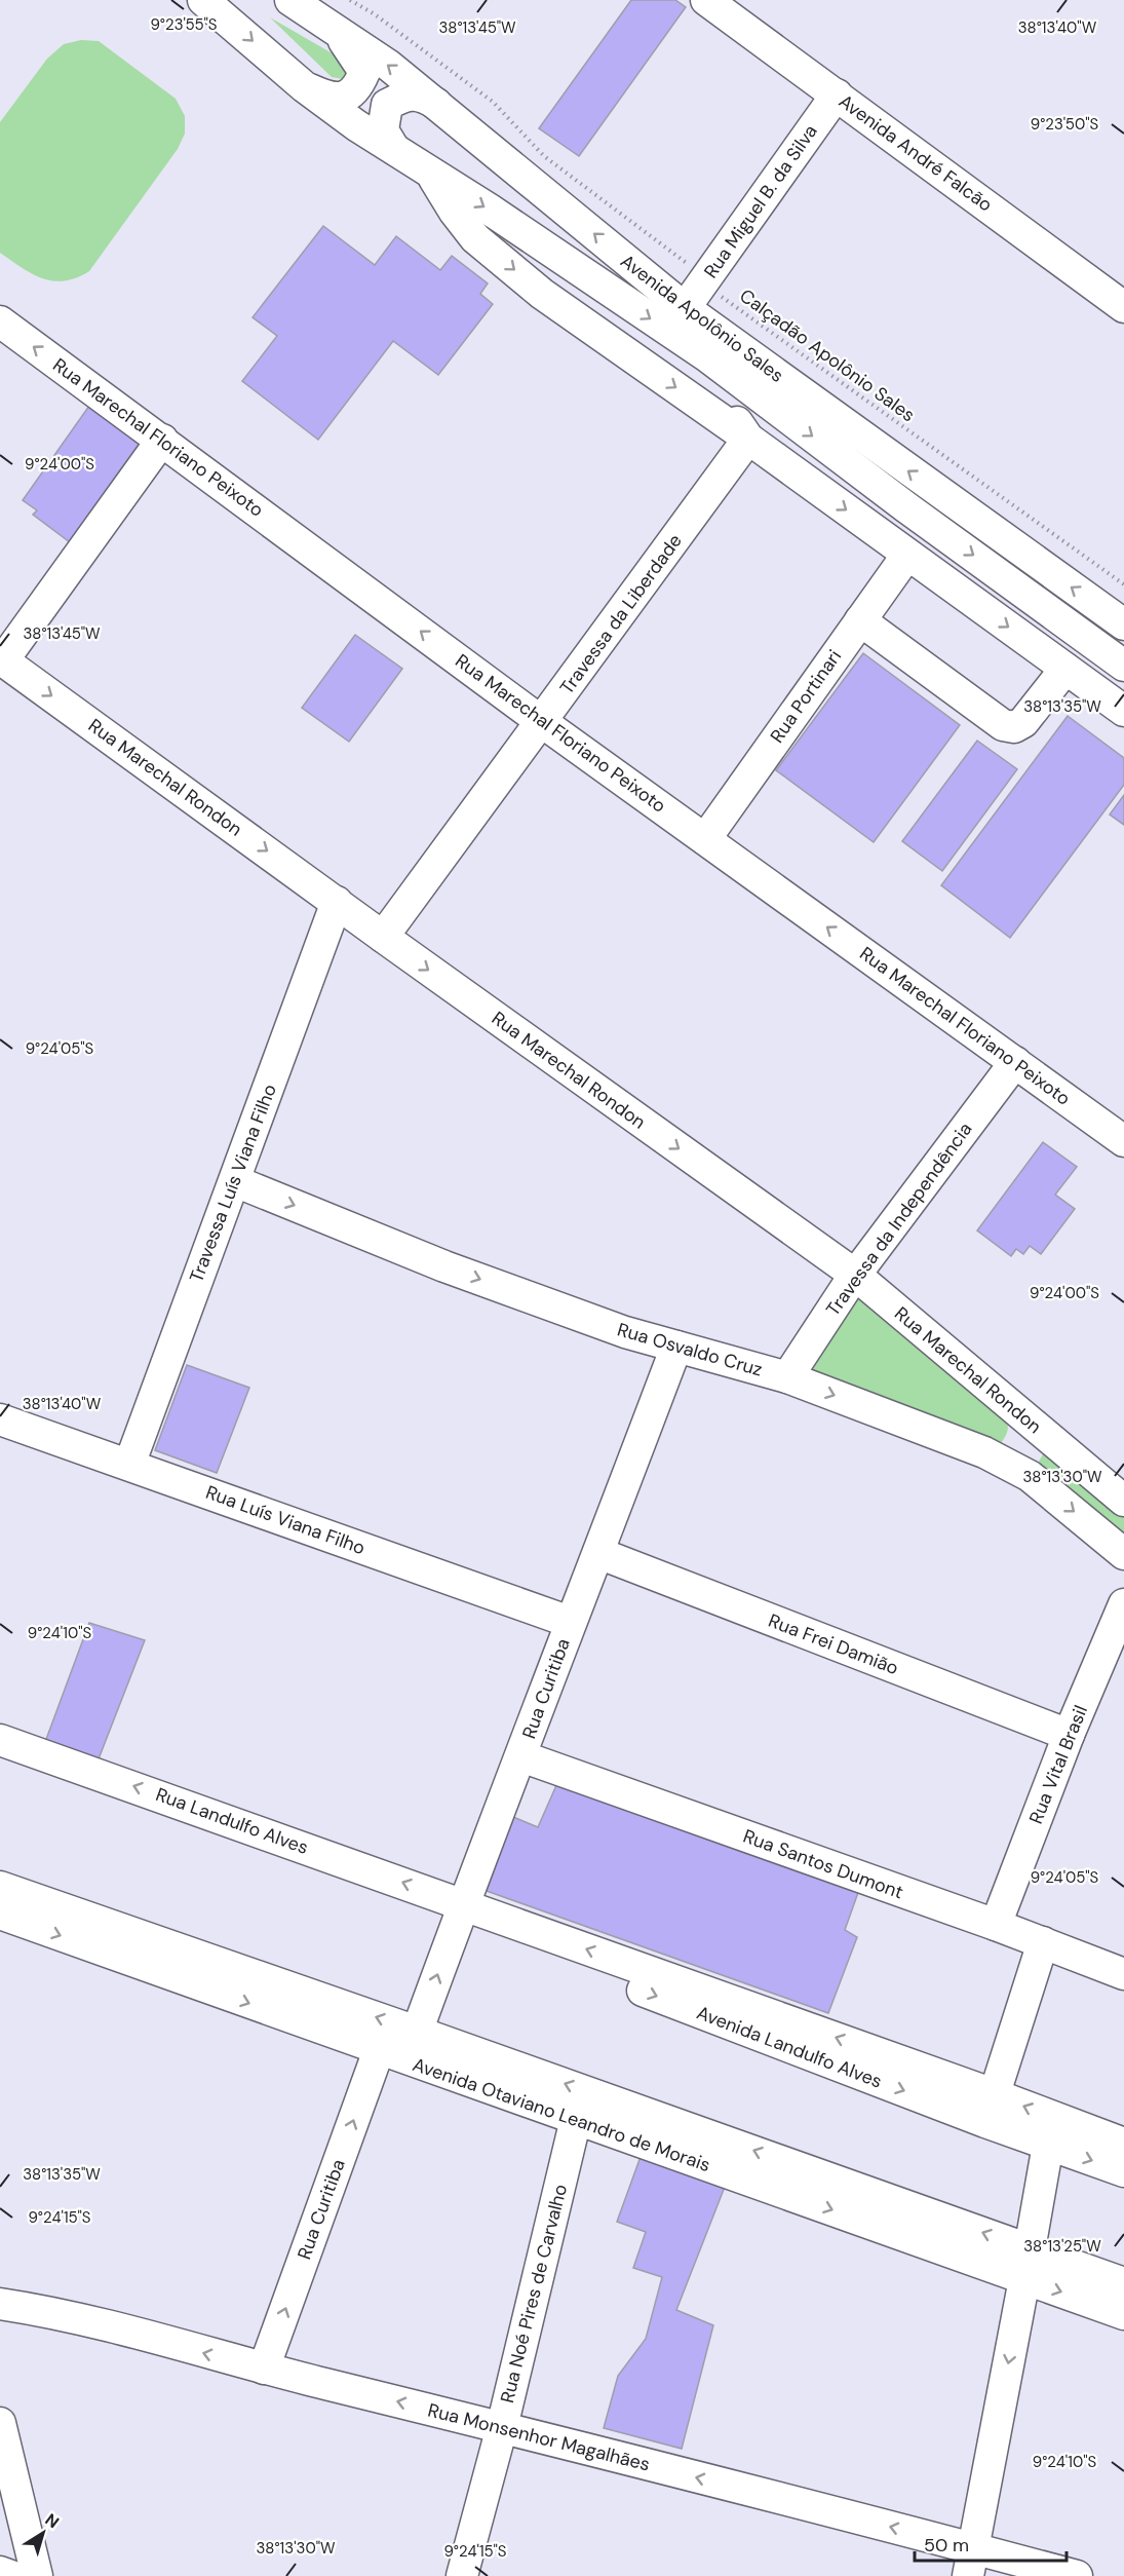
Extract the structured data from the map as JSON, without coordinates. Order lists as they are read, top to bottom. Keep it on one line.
{"streets":{"street":["Avenida André Falcão","Rua Miguel B. da Silva","Avenida Apolônio Sales","Rua Marechal Floriano Peixoto","Travessa da Liberdade","Rua Portinari","Rua Marechal Rondon","Travessa Luís Viana Filho","Travessa da Independência","Rua Osvaldo Cruz","Rua Luís Viana Filho","Rua Frei Damião","Rua Curitiba","Rua Vital Brasil","Rua Landulfo Alves","Rua Santos Dumont","Avenida Landulfo Alves","Avenida Otaviano Leandro de Morais","Rua Noé Pires de Carvalho","Rua Monsenhor Magalhães"],"path":["Calçadão Apolônio Sales"]},"crossings":[["Avenida André Falcão","Rua Miguel B. da Silva"],["Rua Miguel B. da Silva","Avenida Apolônio Sales"],["Rua Miguel B. da Silva","Calçadão Apolônio Sales"],["Avenida Apolônio Sales","Travessa da Liberdade"],["Avenida Apolônio Sales","Rua Portinari"],["Rua Marechal Floriano Peixoto","Travessa da Liberdade"],["Rua Marechal Floriano Peixoto","Rua Portinari"],["Rua Marechal Floriano Peixoto","Travessa da Independência"],["Travessa da Liberdade","Rua Marechal Rondon"],["Rua Marechal Rondon","Travessa Luís Viana Filho"],["Rua Marechal Rondon","Travessa da Independência"],["Travessa Luís Viana Filho","Rua Osvaldo Cruz"],["Travessa Luís Viana Filho","Rua Luís Viana Filho"],["Travessa da Independência","Rua Osvaldo Cruz"],["Rua Osvaldo Cruz","Rua Curitiba"],["Rua Luís Viana Filho","Rua Curitiba"],["Rua Frei Damião","Rua Curitiba"],["Rua Frei Damião","Rua Vital Brasil"],["Rua Curitiba","Rua Landulfo Alves"],["Rua Curitiba","Rua Santos Dumont"],["Rua Curitiba","Avenida Landulfo Alves"],["Rua Curitiba","Avenida Otaviano Leandro de Morais"],["Rua Curitiba","Rua Monsenhor Magalhães"],["Rua Vital Brasil","Rua Santos Dumont"],["Rua Landulfo Alves","Avenida Landulfo Alves"],["Avenida Otaviano Leandro de Morais","Rua Noé Pires de Carvalho"],["Rua Noé Pires de Carvalho","Rua Monsenhor Magalhães"]],"one_way":["Rua Marechal Floriano Peixoto","Rua Marechal Rondon","Rua Osvaldo Cruz","Rua Curitiba","Rua Landulfo Alves","Rua Monsenhor Magalhães"],"scale_bar":"50 m","north":"top right","coordinates":["9°23'55\"S","38°13'45\"W","38°13'40\"W","9°23'50\"S","9°24'00\"S","38°13'35\"W","9°24'05\"S","38°13'30\"W","9°24'10\"S","9°24'15\"S","38°13'25\"W"]}
